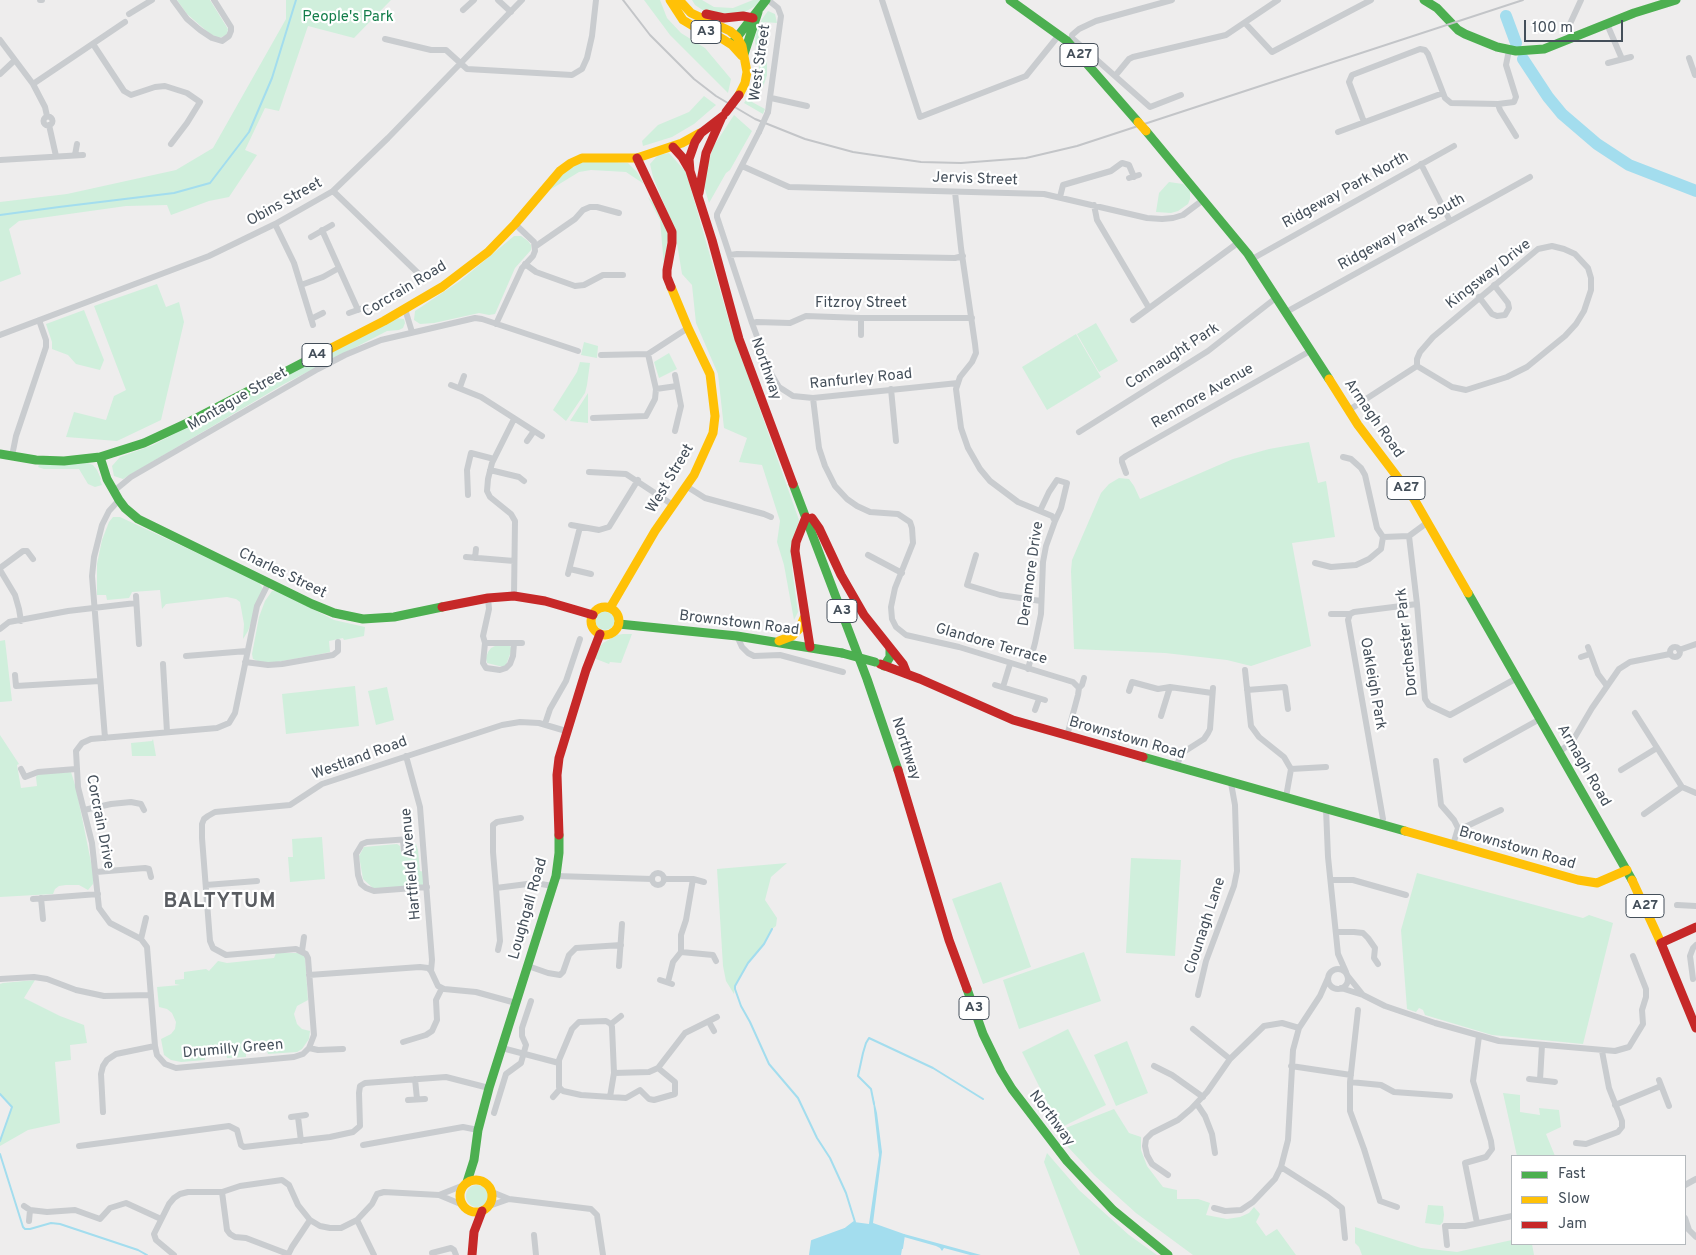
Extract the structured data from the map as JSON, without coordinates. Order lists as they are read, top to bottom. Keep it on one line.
{"streets":{"main road":["A3","A27","West Street","Corcrain Road","A4","Northway","Armagh Road","Charles Street","Brownstown Road","Loughgall Road"],"street":["Jervis Street","Ridgeway Park North","Obins Street","Ridgeway Park South","Kingsway Drive","Fitzroy Street","Connaught Park","Ranfurley Road","Renmore Avenue","Montague Street","Deramore Drive","Dorchester Park","Glandore Terrace","Oakleigh Park","Westland Road","Corcrain Drive","Hartfield Avenue","Clounagh Lane","Drumilly Green"]},"crossings":[["A3","Northway"],["A27","Armagh Road"],["A27","Brownstown Road"],["West Street","Jervis Street"],["West Street","Corcrain Road"],["West Street","Charles Street"],["West Street","Brownstown Road"],["West Street","Loughgall Road"],["Jervis Street","Armagh Road"],["Ridgeway Park North","Armagh Road"],["Ridgeway Park South","Armagh Road"],["Corcrain Road","A4"],["Corcrain Road","Northway"],["Corcrain Road","Charles Street"],["Fitzroy Street","Ranfurley Road"],["A4","Charles Street"],["Connaught Park","Armagh Road"],["Ranfurley Road","Deramore Drive"],["Renmore Avenue","Armagh Road"],["Montague Street","Charles Street"],["Armagh Road","Brownstown Road"],["Armagh Road","Dorchester Park"],["Charles Street","Brownstown Road"],["Charles Street","Corcrain Drive"],["Charles Street","Loughgall Road"],["Deramore Drive","Glandore Terrace"],["Brownstown Road","Oakleigh Park"],["Brownstown Road","Loughgall Road"],["Brownstown Road","Clounagh Lane"],["Westland Road","Hartfield Avenue"],["Westland Road","Loughgall Road"]],"districts":["BALTYTUM"],"parks":["People's Park"],"legend":["Fast","Slow","Jam"],"scale_bar":"100 m"}
